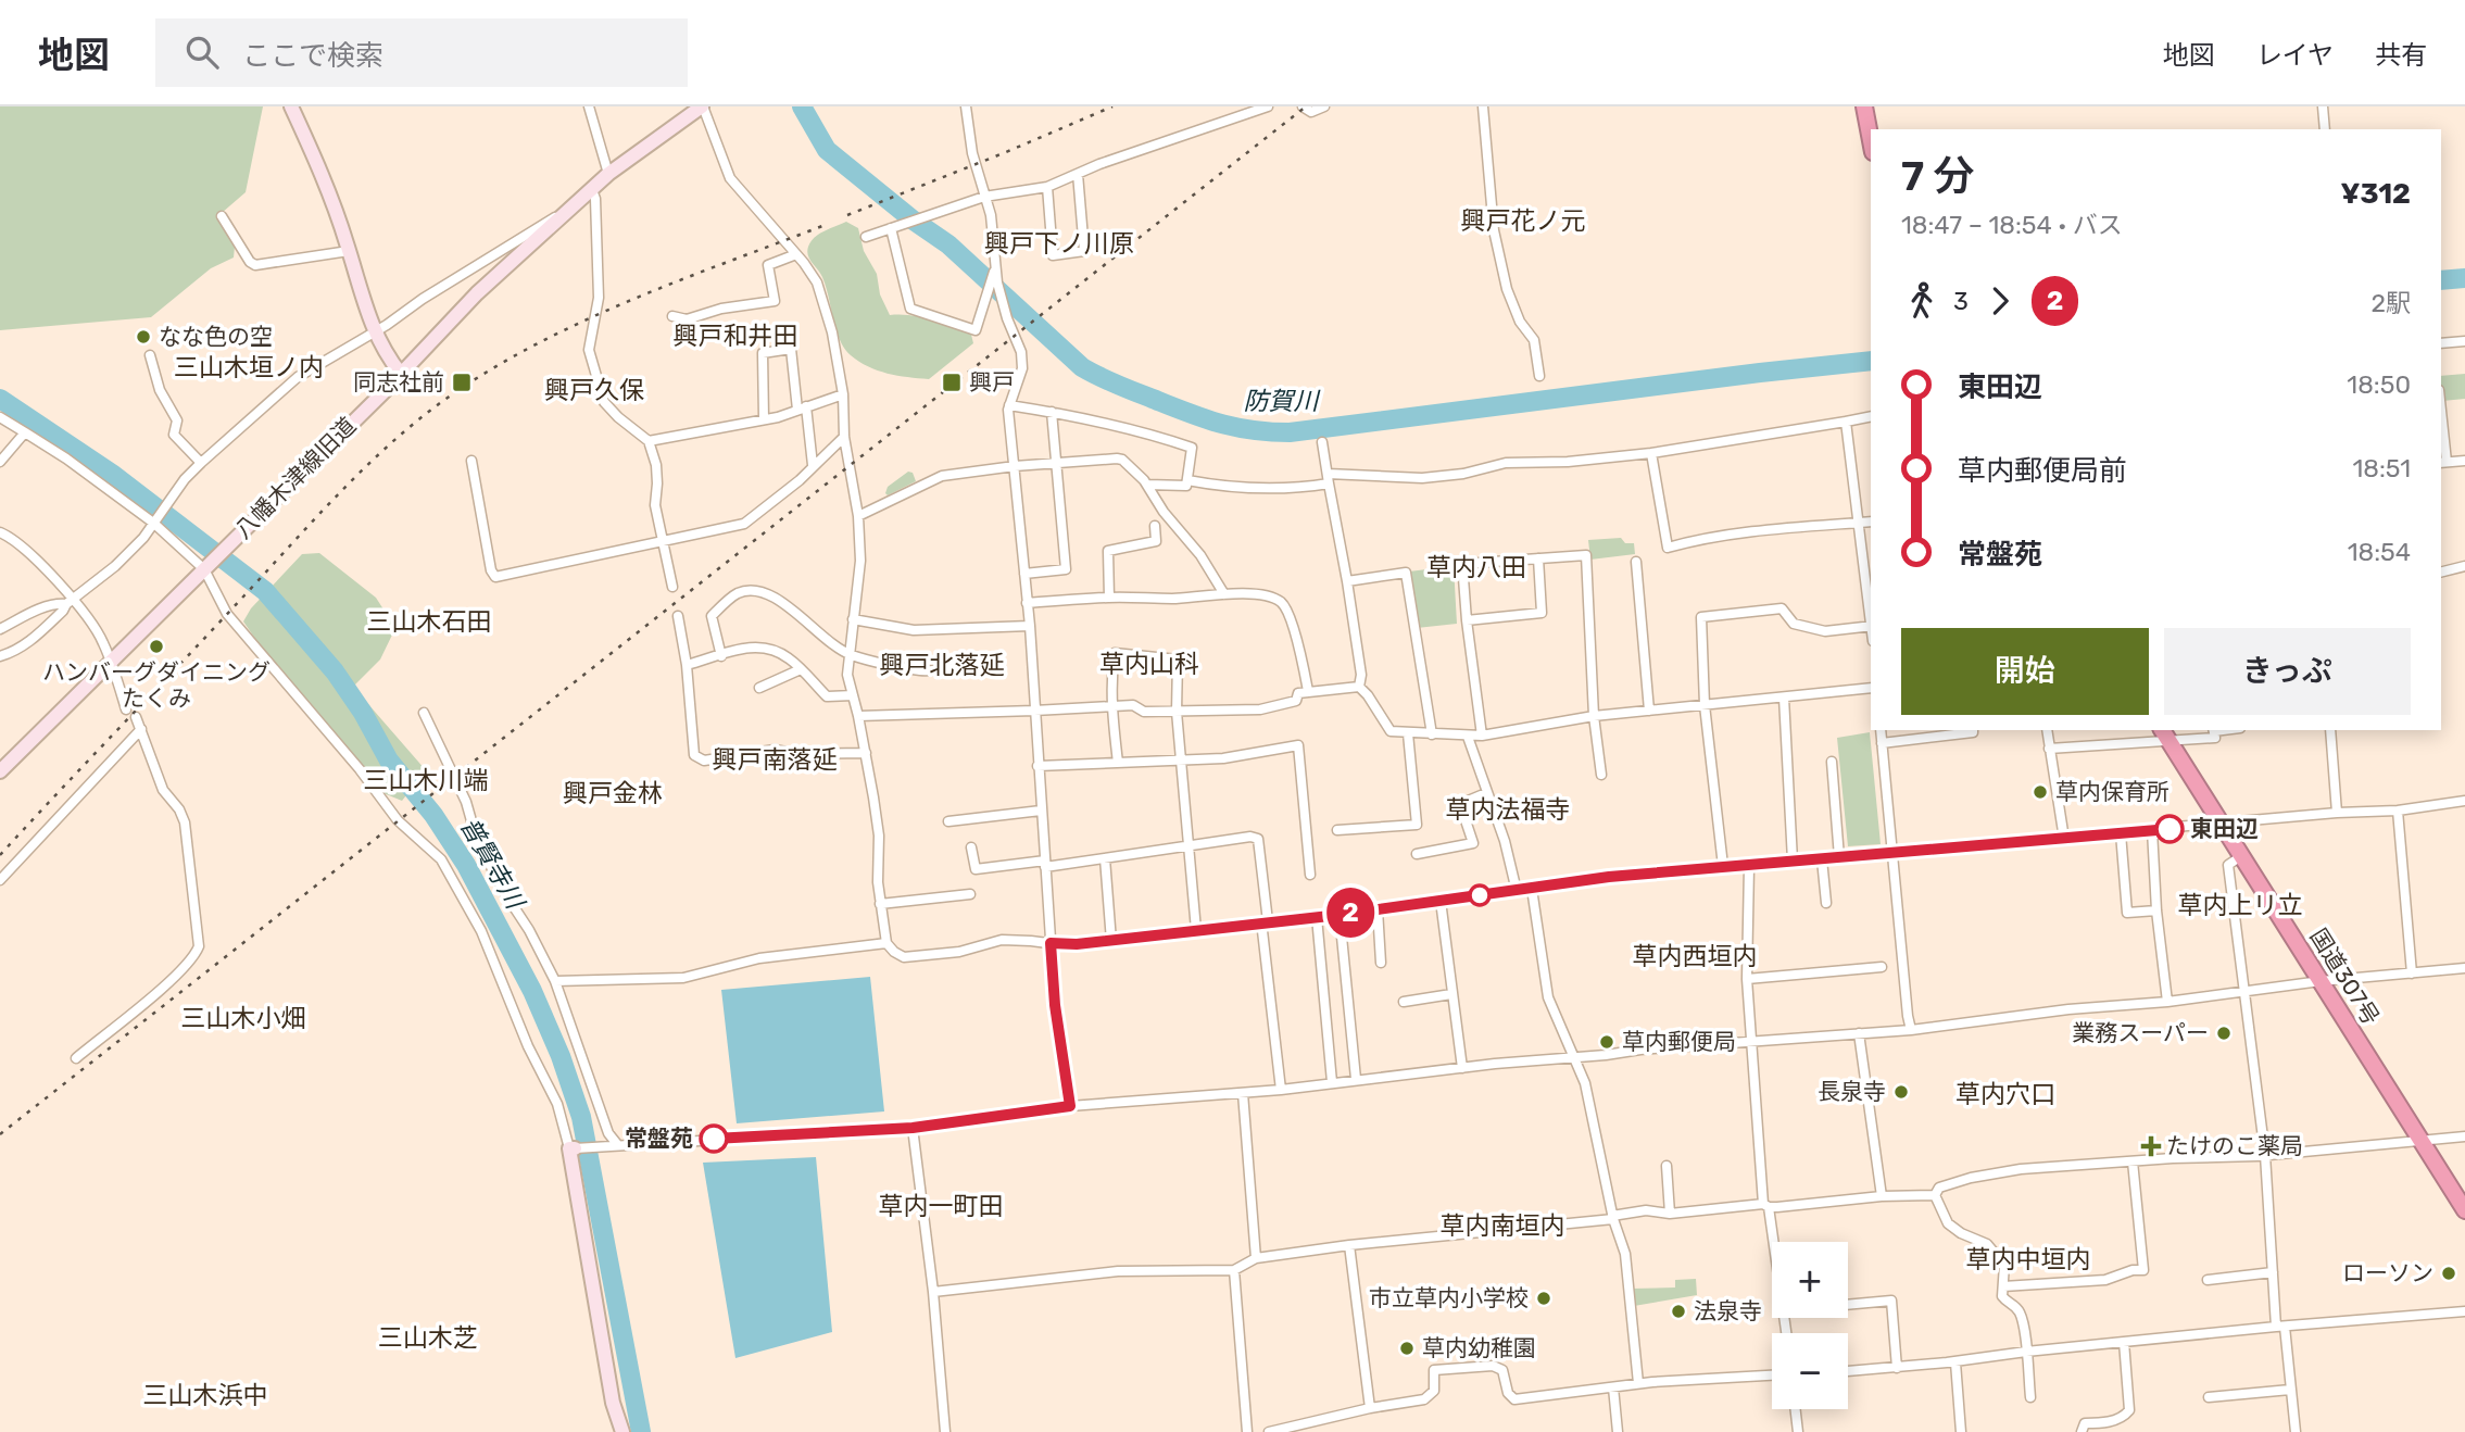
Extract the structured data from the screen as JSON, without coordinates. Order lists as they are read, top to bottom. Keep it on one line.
{"streets":{"highway":["国道307号"],"street":["八幡木津線旧道"]},"districts":["興戸花ノ元","興戸下ノ川原","興戸和井田","三山木垣ノ内","興戸久保","草内八田","三山木石田","草内山科","興戸北落延","興戸南落延","三山木川端","興戸金林","草内法福寺","草内上リ立","草内西垣内","三山木小畑","草内穴口","草内一町田","草内南垣内","草内中垣内","三山木芝","三山木浜中"],"water":["防賀川","普賢寺川"],"places":{"other":["なな色の空","ハンバーグダイニング たくみ","草内保育所","東田辺","業務スーパー","草内郵便局","長泉寺","常盤苑","ローソン","市立草内小学校","法泉寺","草内幼稚園"],"transit":["同志社前","興戸"],"health":["たけのこ薬局"]},"lines":["bus line 2"],"page":{"header":"地図","search":"ここで検索","nav":["地図","レイヤ","共有"],"on_map":"2","heading":["7 分","18:47 – 18:54 · バス","¥312"],"legs":["3","2","2駅"],"list":[{"name":"東田辺","value":"18:50"},{"name":"草内郵便局前","value":"18:51"},{"name":"常盤苑","value":"18:54"}],"buttons":["開始","きっぷ"],"map_buttons":["+","−"]}}
